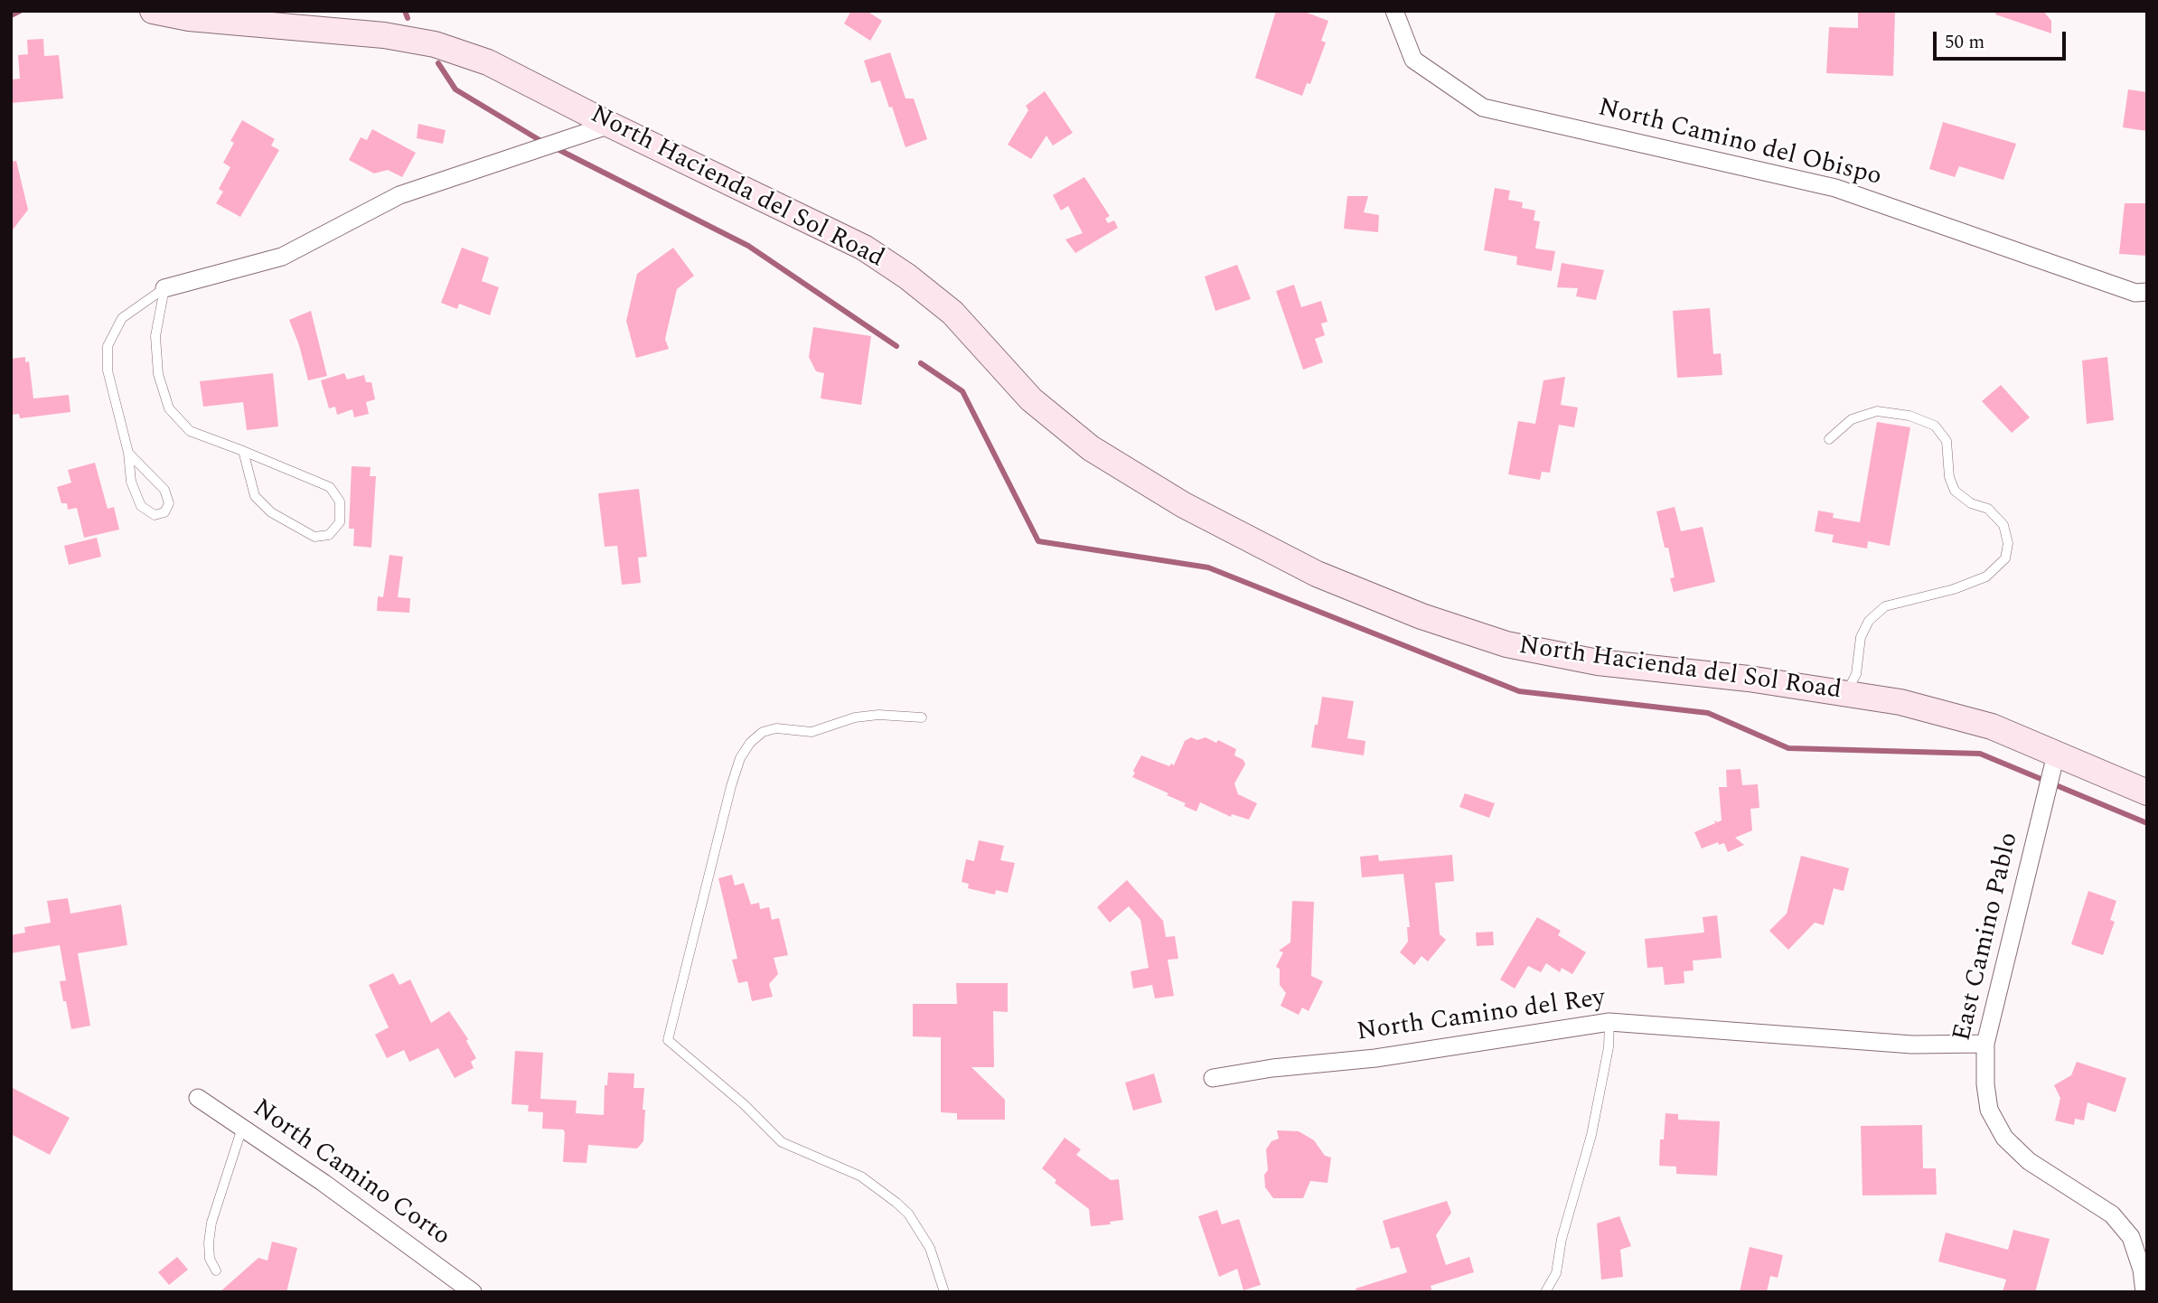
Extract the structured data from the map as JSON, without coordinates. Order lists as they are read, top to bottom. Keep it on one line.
{"streets":{"street":["North Camino del Obispo","North Hacienda del Sol Road","East Camino Pablo","North Camino del Rey","North Camino Corto"]},"crossings":[["North Hacienda del Sol Road","East Camino Pablo"],["East Camino Pablo","North Camino del Rey"]],"scale_bar":"50 m"}
